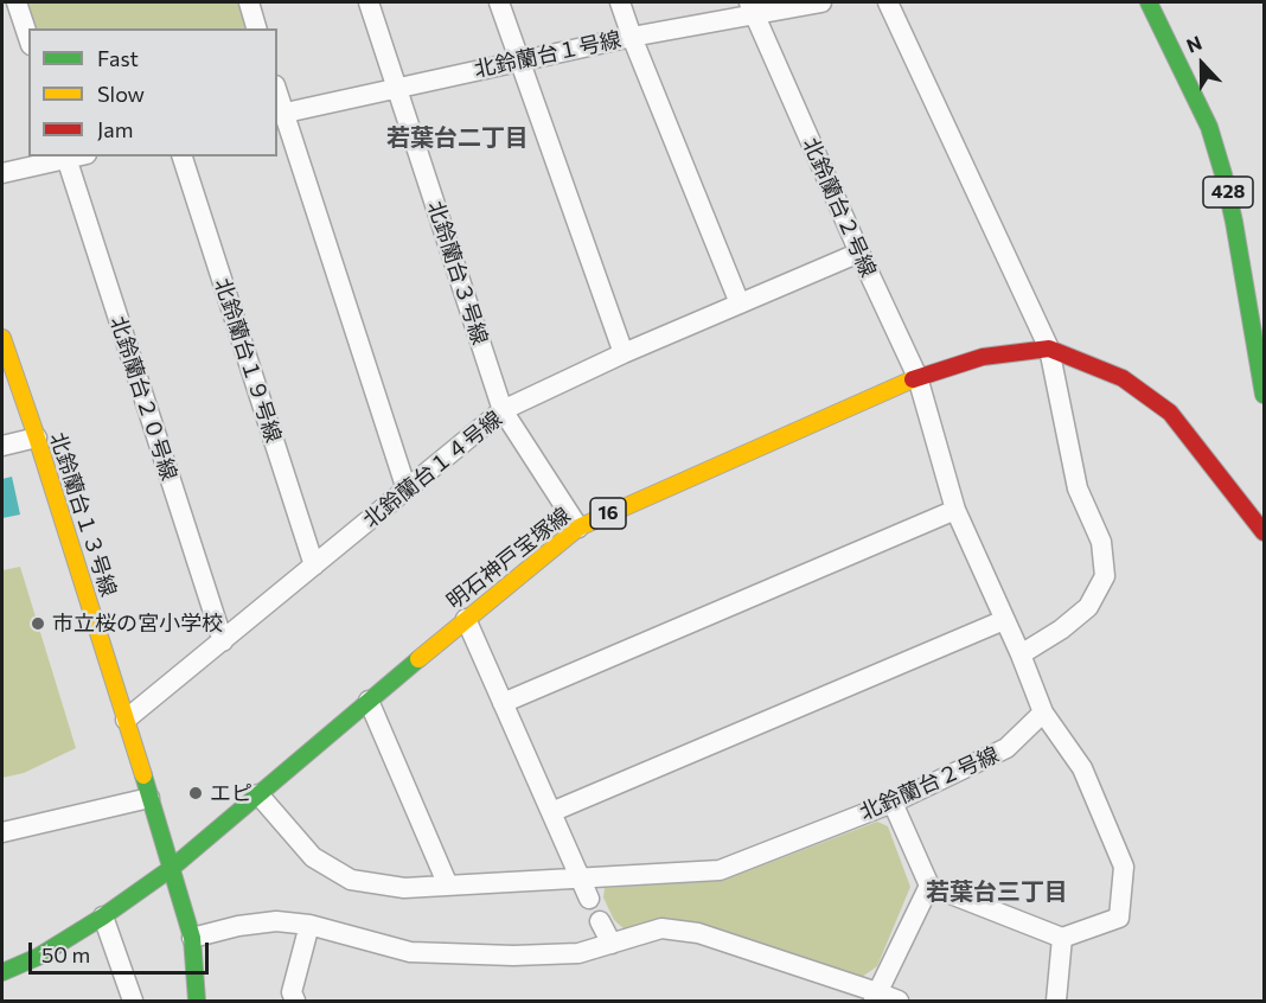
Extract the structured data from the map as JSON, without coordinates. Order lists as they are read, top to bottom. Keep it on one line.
{"streets":{"main road":["428","16","北鈴蘭台１３号線","明石神戸宝塚線"],"street":["北鈴蘭台１号線","北鈴蘭台２号線","北鈴蘭台３号線","北鈴蘭台１９号線","北鈴蘭台２０号線","北鈴蘭台１４号線"]},"crossings":[["北鈴蘭台１号線","北鈴蘭台２号線"],["北鈴蘭台１号線","北鈴蘭台３号線"],["北鈴蘭台２号線","北鈴蘭台１４号線"],["北鈴蘭台２号線","明石神戸宝塚線"],["北鈴蘭台３号線","北鈴蘭台１４号線"],["北鈴蘭台３号線","明石神戸宝塚線"],["北鈴蘭台１９号線","北鈴蘭台１４号線"],["北鈴蘭台２０号線","北鈴蘭台１４号線"],["北鈴蘭台１４号線","北鈴蘭台１３号線"],["北鈴蘭台１３号線","明石神戸宝塚線"]],"districts":["若葉台二丁目","若葉台三丁目"],"places":["市立桜の宮小学校","エピ"],"legend":["Fast","Slow","Jam"],"scale_bar":"50 m","north":"top"}
